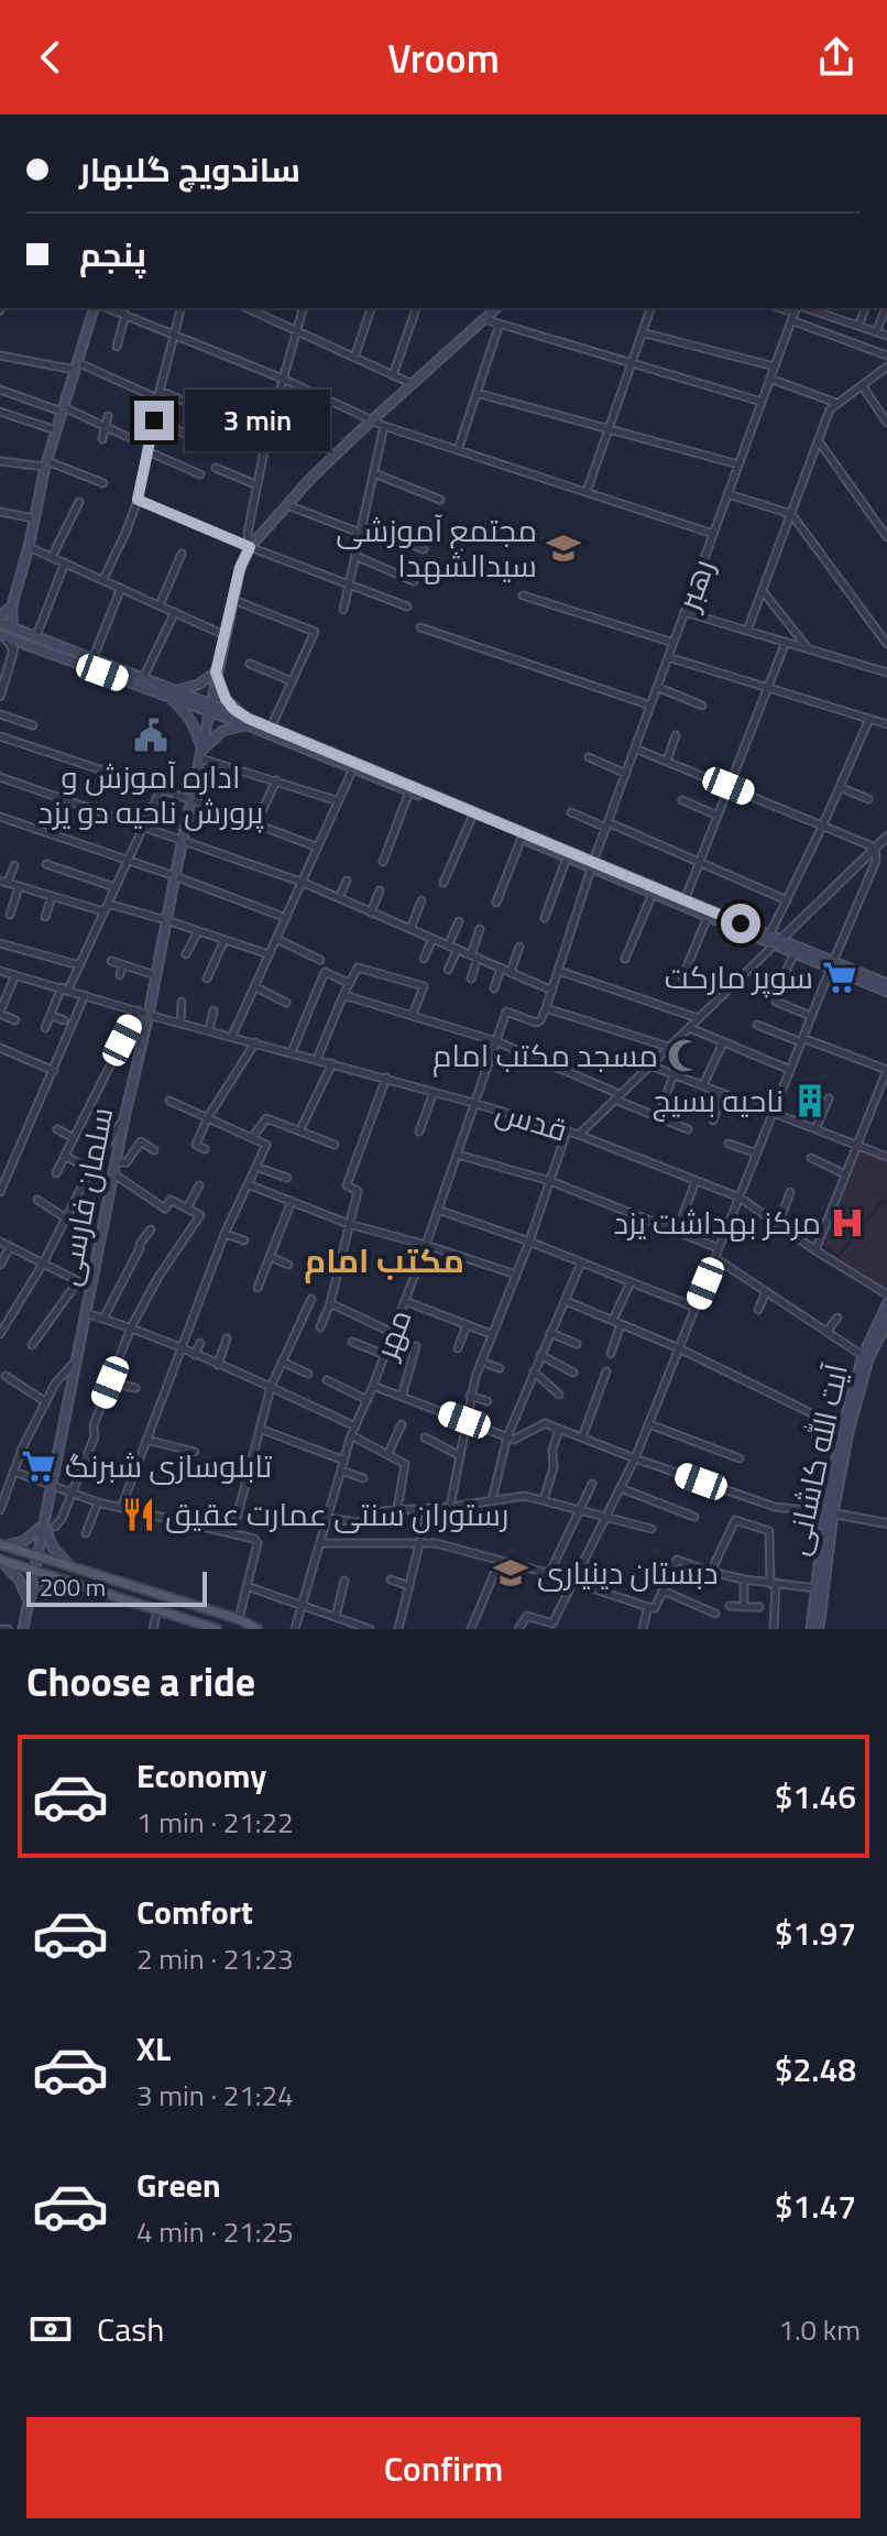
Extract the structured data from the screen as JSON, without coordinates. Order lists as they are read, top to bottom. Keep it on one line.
{"streets":{"main road":["سلمان فارسی","آیت الله کاشانی"],"street":["رهبر","قدس","مهر"]},"crossings":[["قدس","سلمان فارسی"],["قدس","مهر"]],"districts":["مکتب امام"],"places":{"school or university":["مجتمع آموزشی سیدالشهدا","دبستان دینیاری"],"public building":["اداره آموزش و پرورش ناحیه دو یزد"],"supermarket":["سوپر مارکت","تابلوسازی شبرنگ"],"mosque":["مسجد مکتب امام"],"building":["ناحیه بسیج"],"hospital":["مرکز بهداشت یزد"],"restaurant":["رستوران سنتی عمارت عقیق"]},"scale_bar":"200 m","page":{"header":"Vroom","banner":["ساندویچ گلبهار","پنجم"],"bubble":"3 min","scale":"200 m","heading":"Choose a ride","list":[{"name":"Economy","note":"1 min · 21:22","value":"$1.46"},{"name":"Comfort","note":"2 min · 21:23","value":"$1.97"},{"name":"XL","note":"3 min · 21:24","value":"$2.48"},{"name":"Green","note":"4 min · 21:25","value":"$1.47"}],"pay":["Cash","1.0 km"],"buttons":"Confirm"}}
